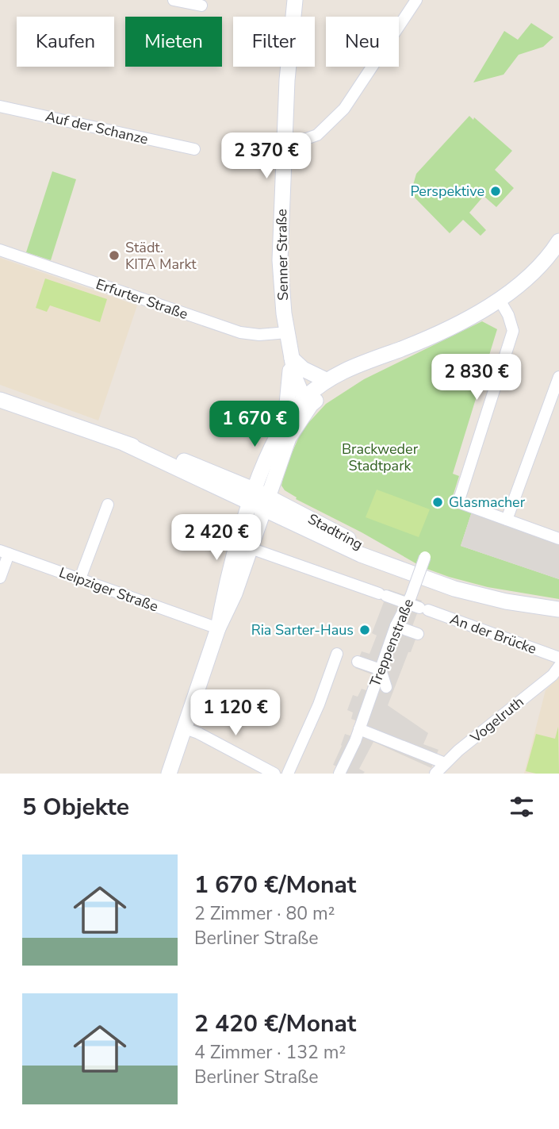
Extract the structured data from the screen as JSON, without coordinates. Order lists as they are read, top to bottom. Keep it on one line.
{"streets":{"street":["Auf der Schanze","Senner Straße","Erfurter Straße","Stadtring","Leipziger Straße","An der Brücke","Treppenstraße","Vogelruth"]},"crossings":[["Senner Straße","Erfurter Straße"],["An der Brücke","Treppenstraße"]],"parks":["Brackweder Stadtpark"],"places":["Perspektive","Städt. KITA Markt","Glasmacher","Ria Sarter-Haus"],"page":{"chip":["Kaufen","Mieten","Filter","Neu"],"price":["2 370 €","2 830 €","1 670 €","2 420 €","1 120 €"],"heading":"5 Objekte","list":[{"name":"1 670 €/Monat","note":"2 Zimmer · 80 m² · Berliner Straße"},{"name":"2 420 €/Monat","note":"4 Zimmer · 132 m² · Berliner Straße"}]}}
